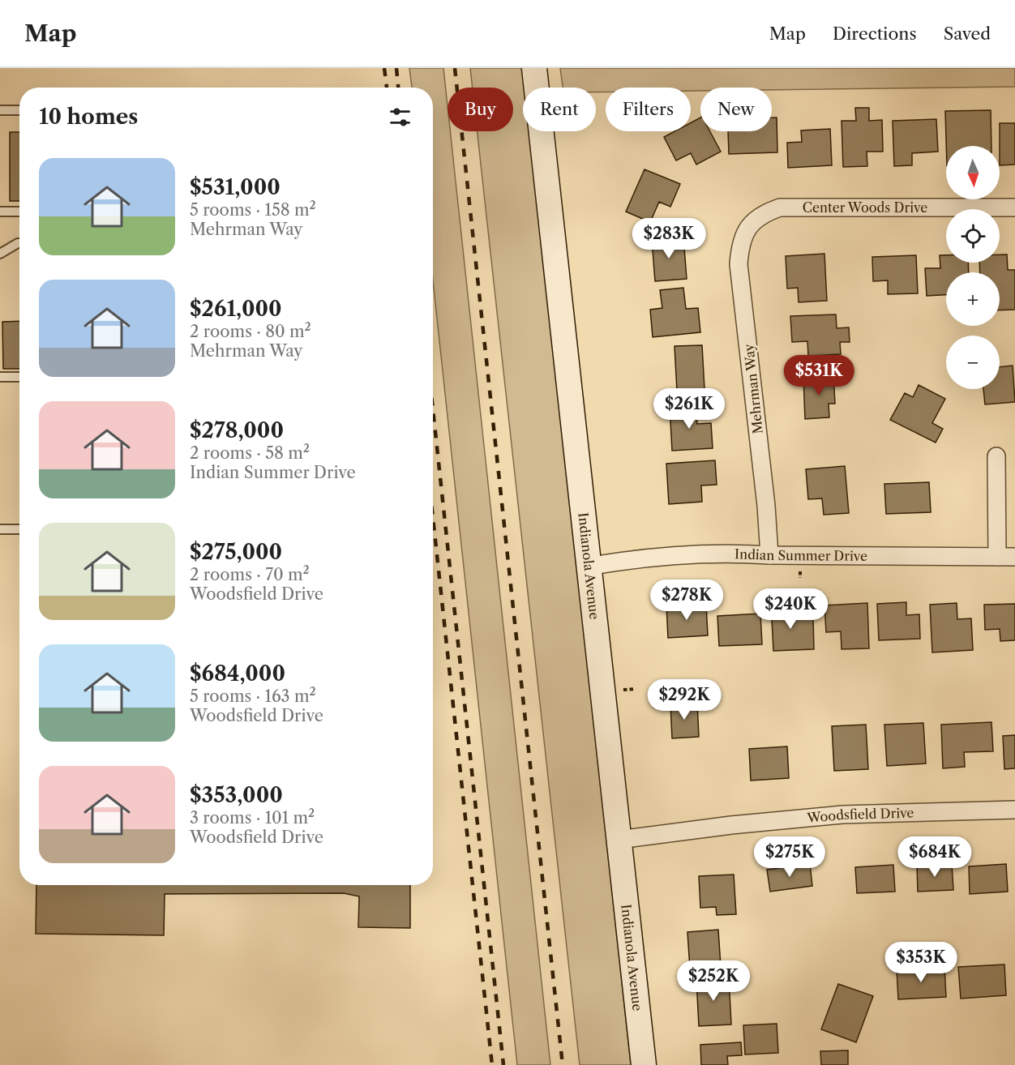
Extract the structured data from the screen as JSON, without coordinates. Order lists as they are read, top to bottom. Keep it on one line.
{"streets":{"main road":["Indianola Avenue"],"street":["Center Woods Drive","Mehrman Way","Indian Summer Drive","Woodsfield Drive"]},"crossings":[["Center Woods Drive","Mehrman Way"],["Mehrman Way","Indian Summer Drive"],["Indian Summer Drive","Indianola Avenue"],["Indianola Avenue","Woodsfield Drive"]],"north":"bottom","page":{"header":"Map","nav":["Map","Directions","Saved"],"chip":["Buy","Rent","Filters","New"],"heading":"10 homes","map_buttons":["+","−"],"list":[{"name":"$531,000","note":"5 rooms · 158 m² · Mehrman Way"},{"name":"$261,000","note":"2 rooms · 80 m² · Mehrman Way"},{"name":"$278,000","note":"2 rooms · 58 m² · Indian Summer Drive"},{"name":"$275,000","note":"2 rooms · 70 m² · Woodsfield Drive"},{"name":"$684,000","note":"5 rooms · 163 m² · Woodsfield Drive"},{"name":"$353,000","note":"3 rooms · 101 m² · Woodsfield Drive"}],"price":["$283K","$531K","$261K","$278K","$240K","$292K","$275K","$684K","$353K","$252K"]}}
